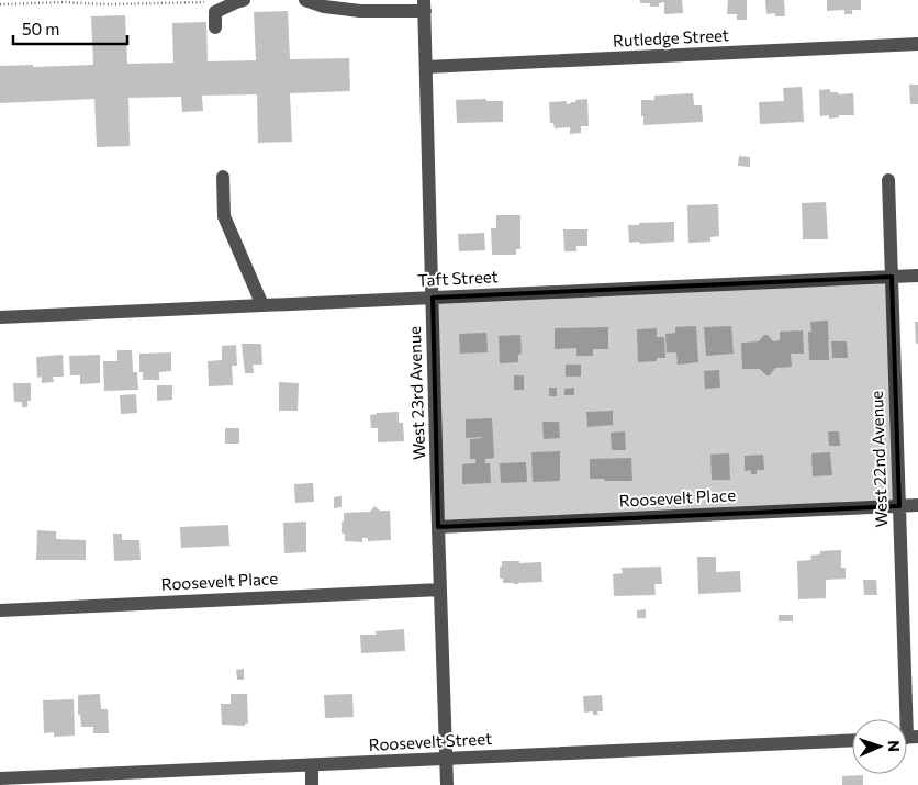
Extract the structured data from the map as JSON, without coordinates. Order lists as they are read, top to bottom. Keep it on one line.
{"streets":{"street":["Rutledge Street","Taft Street","West 23rd Avenue","West 22nd Avenue","Roosevelt Place","Roosevelt Street"]},"crossings":[["Rutledge Street","West 23rd Avenue"],["Taft Street","West 23rd Avenue"],["Taft Street","West 22nd Avenue"],["West 23rd Avenue","Roosevelt Place"],["West 23rd Avenue","Roosevelt Street"],["West 22nd Avenue","Roosevelt Place"]],"scale_bar":"50 m","north":"right"}
